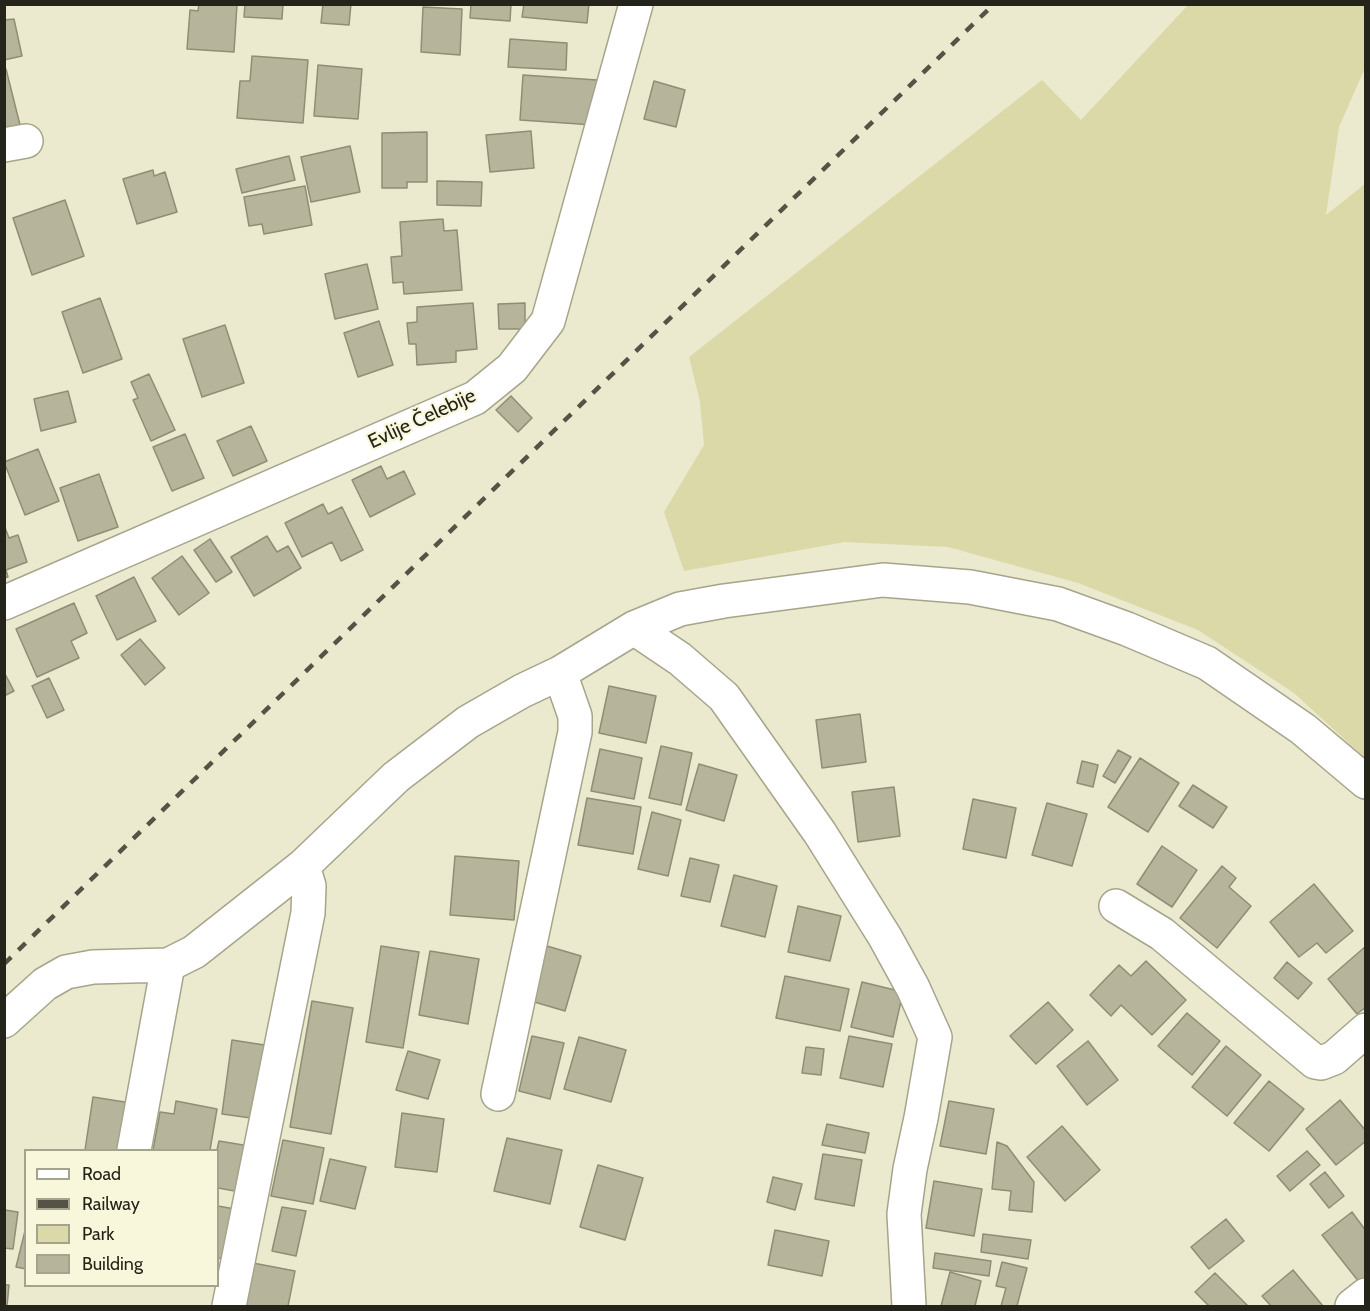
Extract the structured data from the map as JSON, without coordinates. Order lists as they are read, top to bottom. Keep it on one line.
{"streets":{"street":["Evlije Čelebije"]},"legend":["Road","Railway","Park","Building"]}
